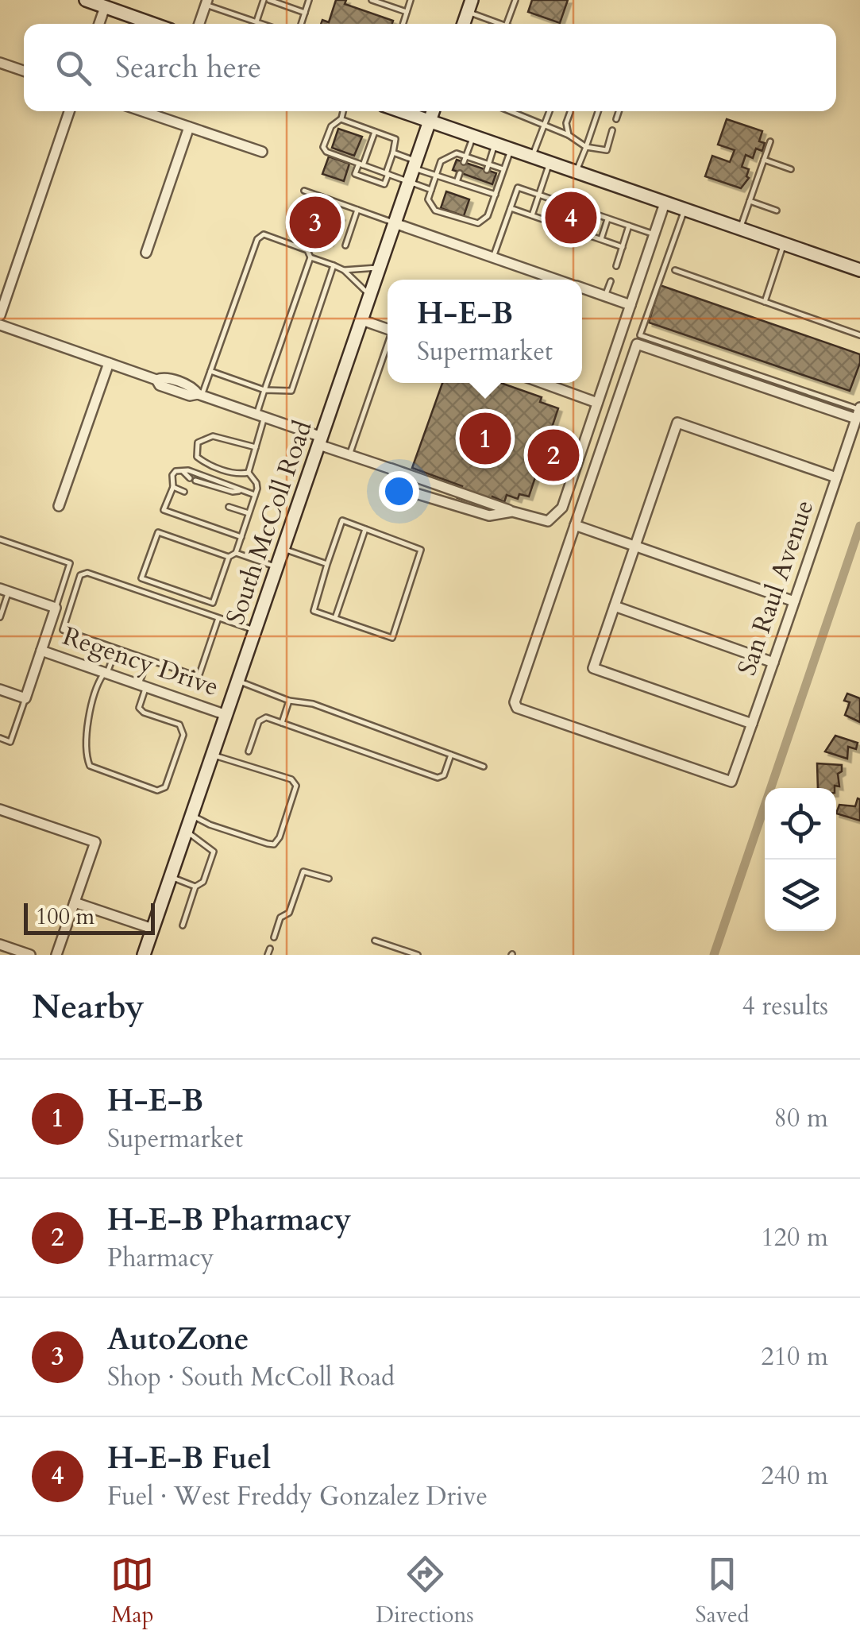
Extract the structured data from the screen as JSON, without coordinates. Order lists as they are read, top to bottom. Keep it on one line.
{"streets":{"main road":["South McColl Road"],"street":["San Raul Avenue","Regency Drive"]},"crossings":[["South McColl Road","Regency Drive"]],"scale_bar":"100 m","page":{"search":"Search here","pins":["4","3","1","2"],"popup":["H-E-B","Supermarket"],"scale":"100 m","heading":["Nearby","4 results"],"list":[{"mark":"1","name":"H-E-B","note":"Supermarket","value":"80 m"},{"mark":"2","name":"H-E-B Pharmacy","note":"Pharmacy","value":"120 m"},{"mark":"3","name":"AutoZone","note":"Shop · South McColl Road","value":"210 m"},{"mark":"4","name":"H-E-B Fuel","note":"Fuel · West Freddy Gonzalez Drive","value":"240 m"}],"nav":["Map","Directions","Saved"]}}
